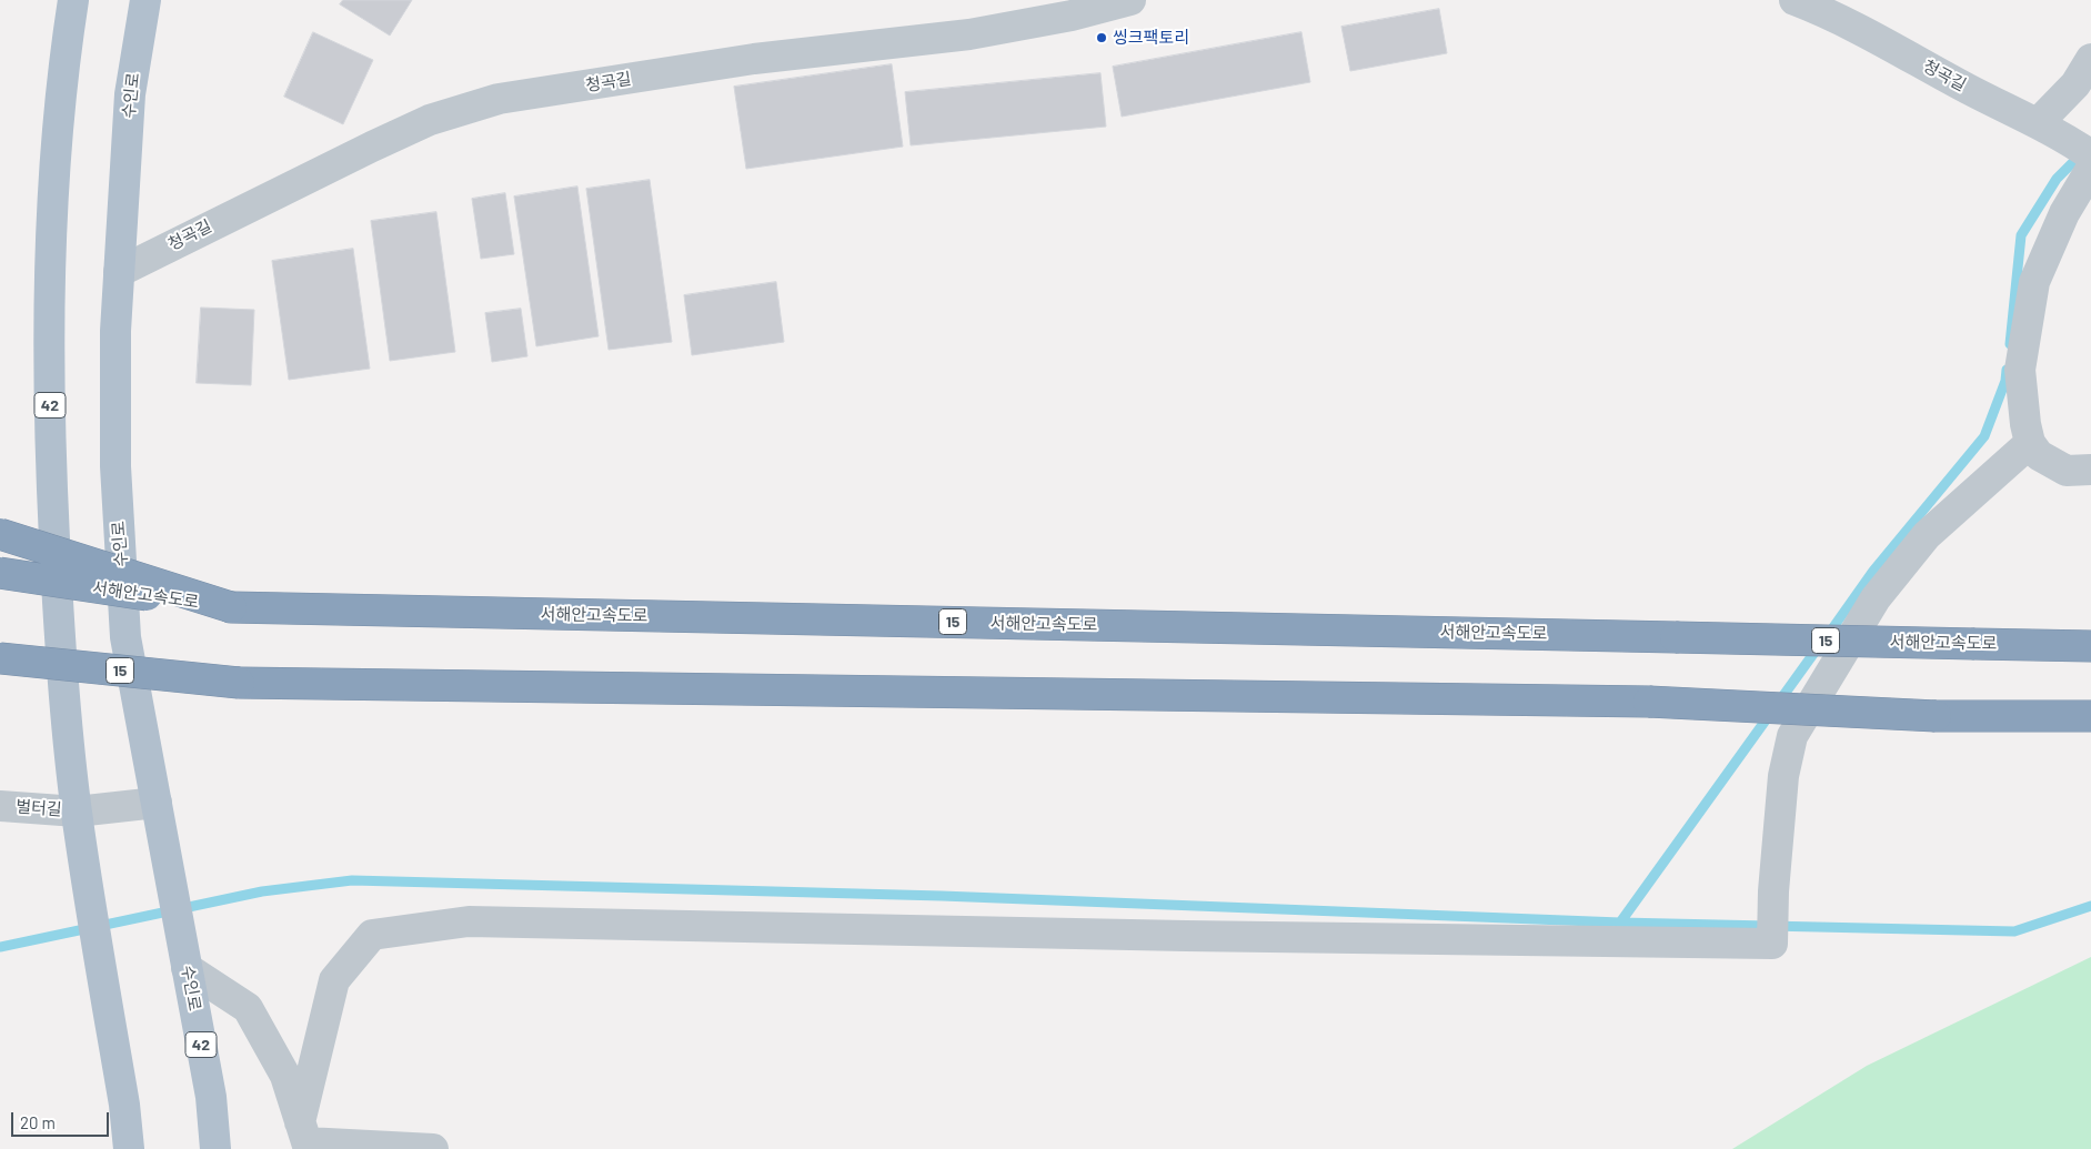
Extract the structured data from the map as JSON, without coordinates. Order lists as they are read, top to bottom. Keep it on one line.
{"streets":{"highway":["서해안고속도로","15"],"main road":["수인로","42"],"street":["청곡길","벌터길"]},"crossings":[["청곡길","수인로"],["수인로","벌터길"],["42","벌터길"]],"places":["씽크팩토리"],"scale_bar":"20 m"}
